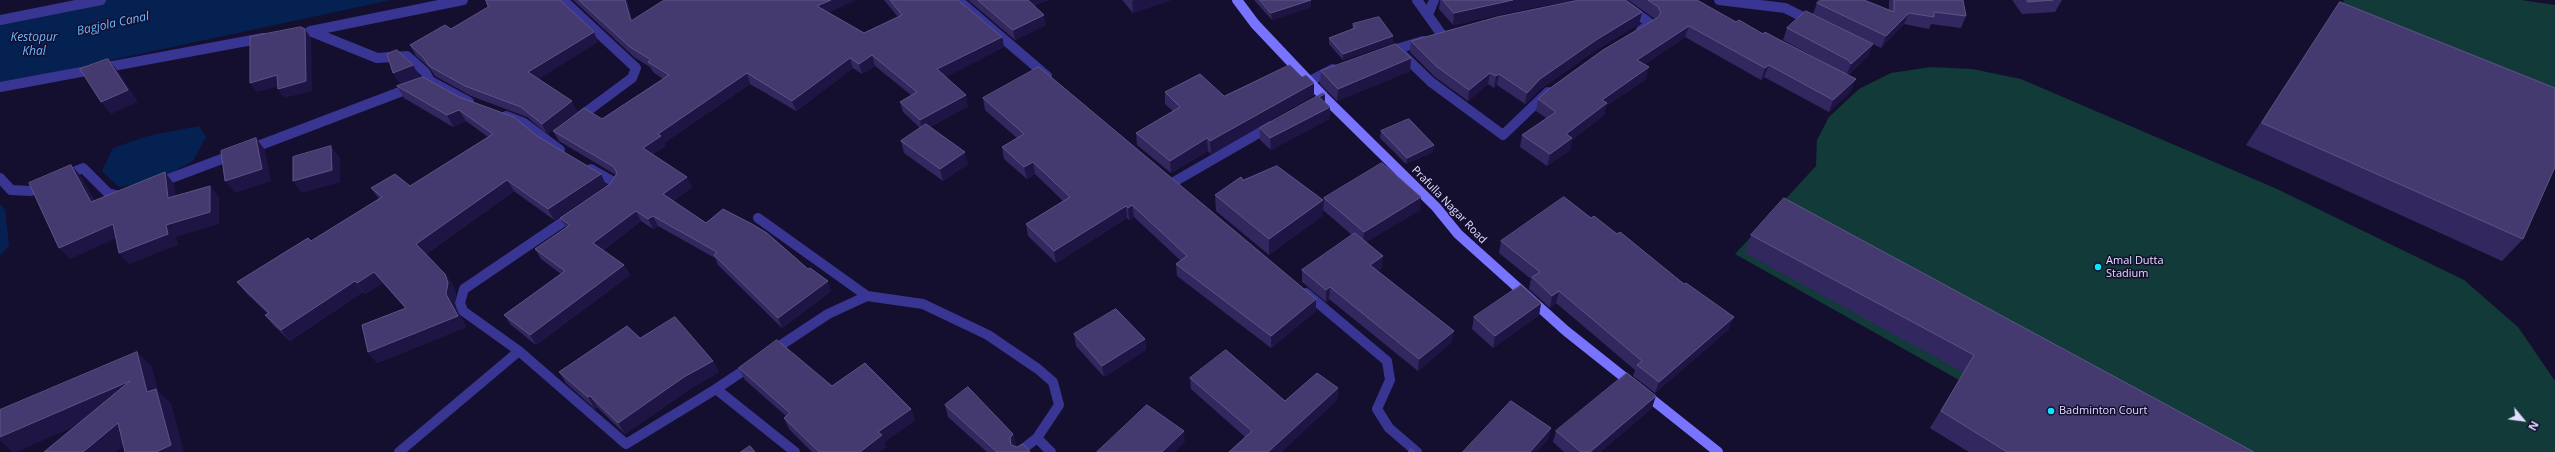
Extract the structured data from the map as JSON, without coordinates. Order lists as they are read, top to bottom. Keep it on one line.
{"streets":{"street":["Prafulla Nagar Road"]},"water":["Bagjola Canal","Kestopur Khal"],"places":["Amal Dutta Stadium","Badminton Court"],"north":"bottom right"}
